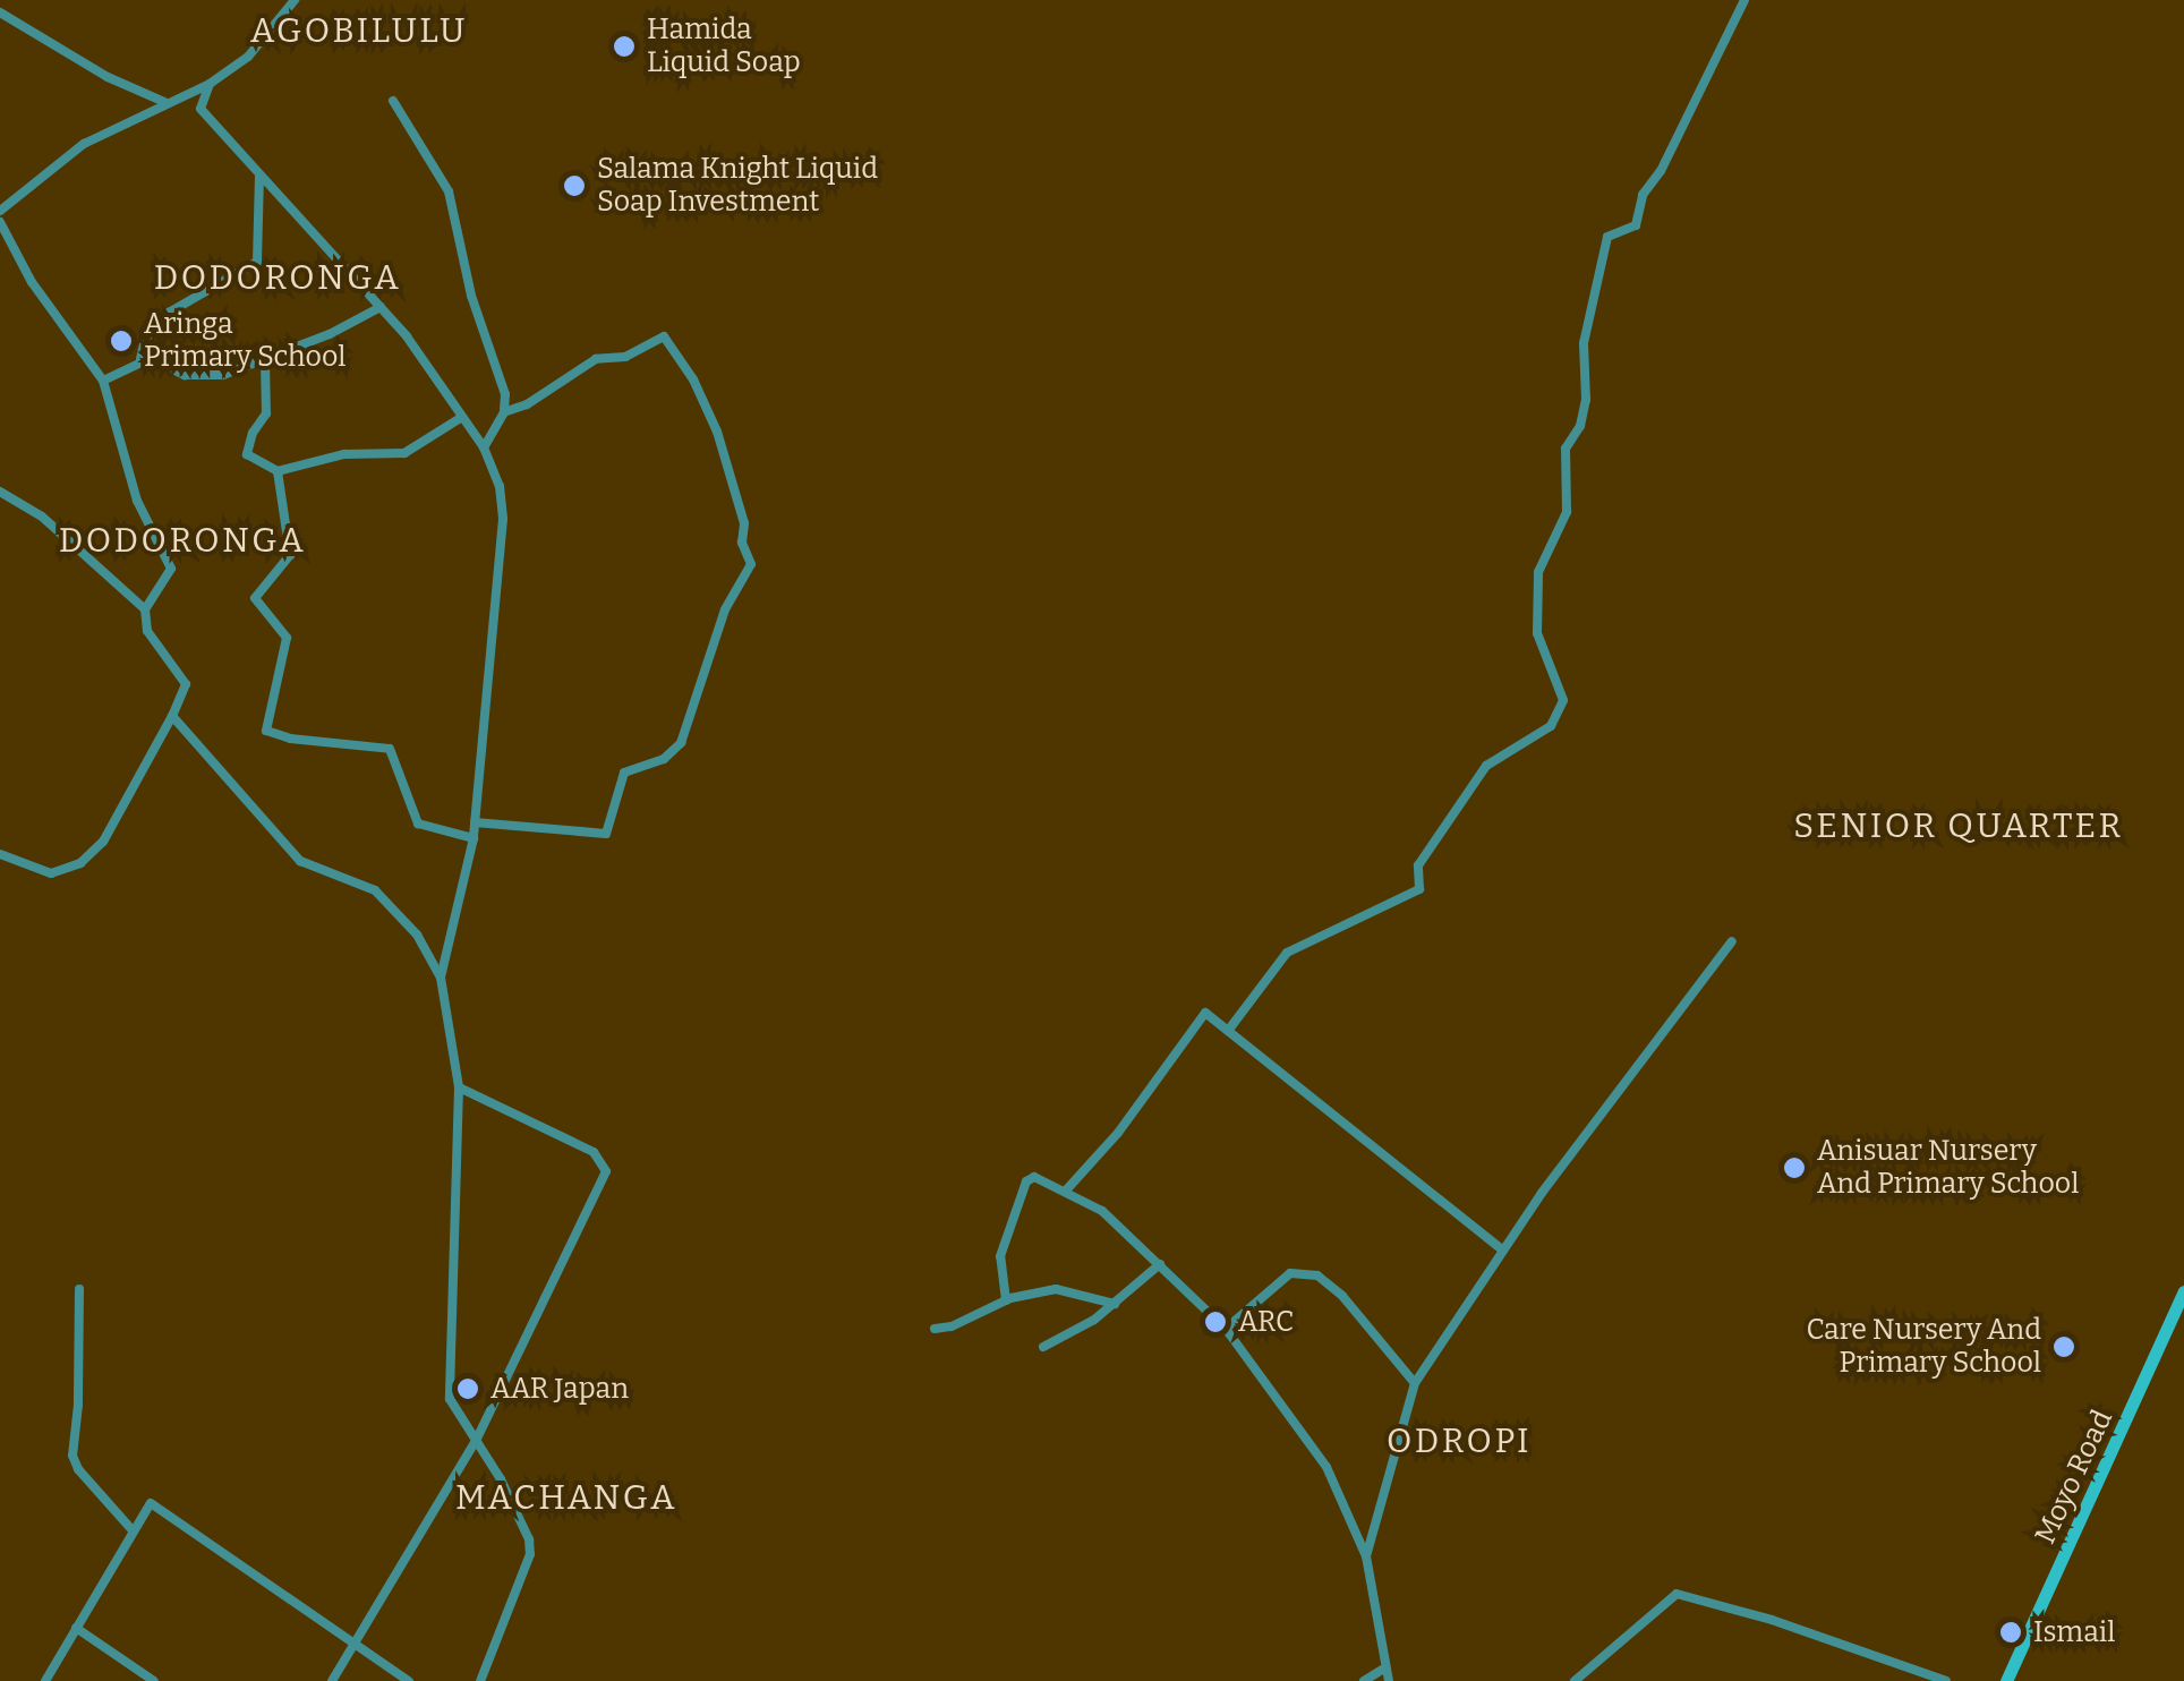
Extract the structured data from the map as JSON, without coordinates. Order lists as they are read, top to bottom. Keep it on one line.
{"streets":{"main road":["Moyo Road"]},"districts":["AGOBILULU","DODORONGA","DODORONGA","SENIOR QUARTER","ODROPI","MACHANGA"],"places":["Hamida Liquid Soap","Salama Knight Liquid Soap Investment","Aringa Primary School","Anisuar Nursery And Primary School","ARC","Care Nursery And Primary School","AAR Japan","Ismail"]}
